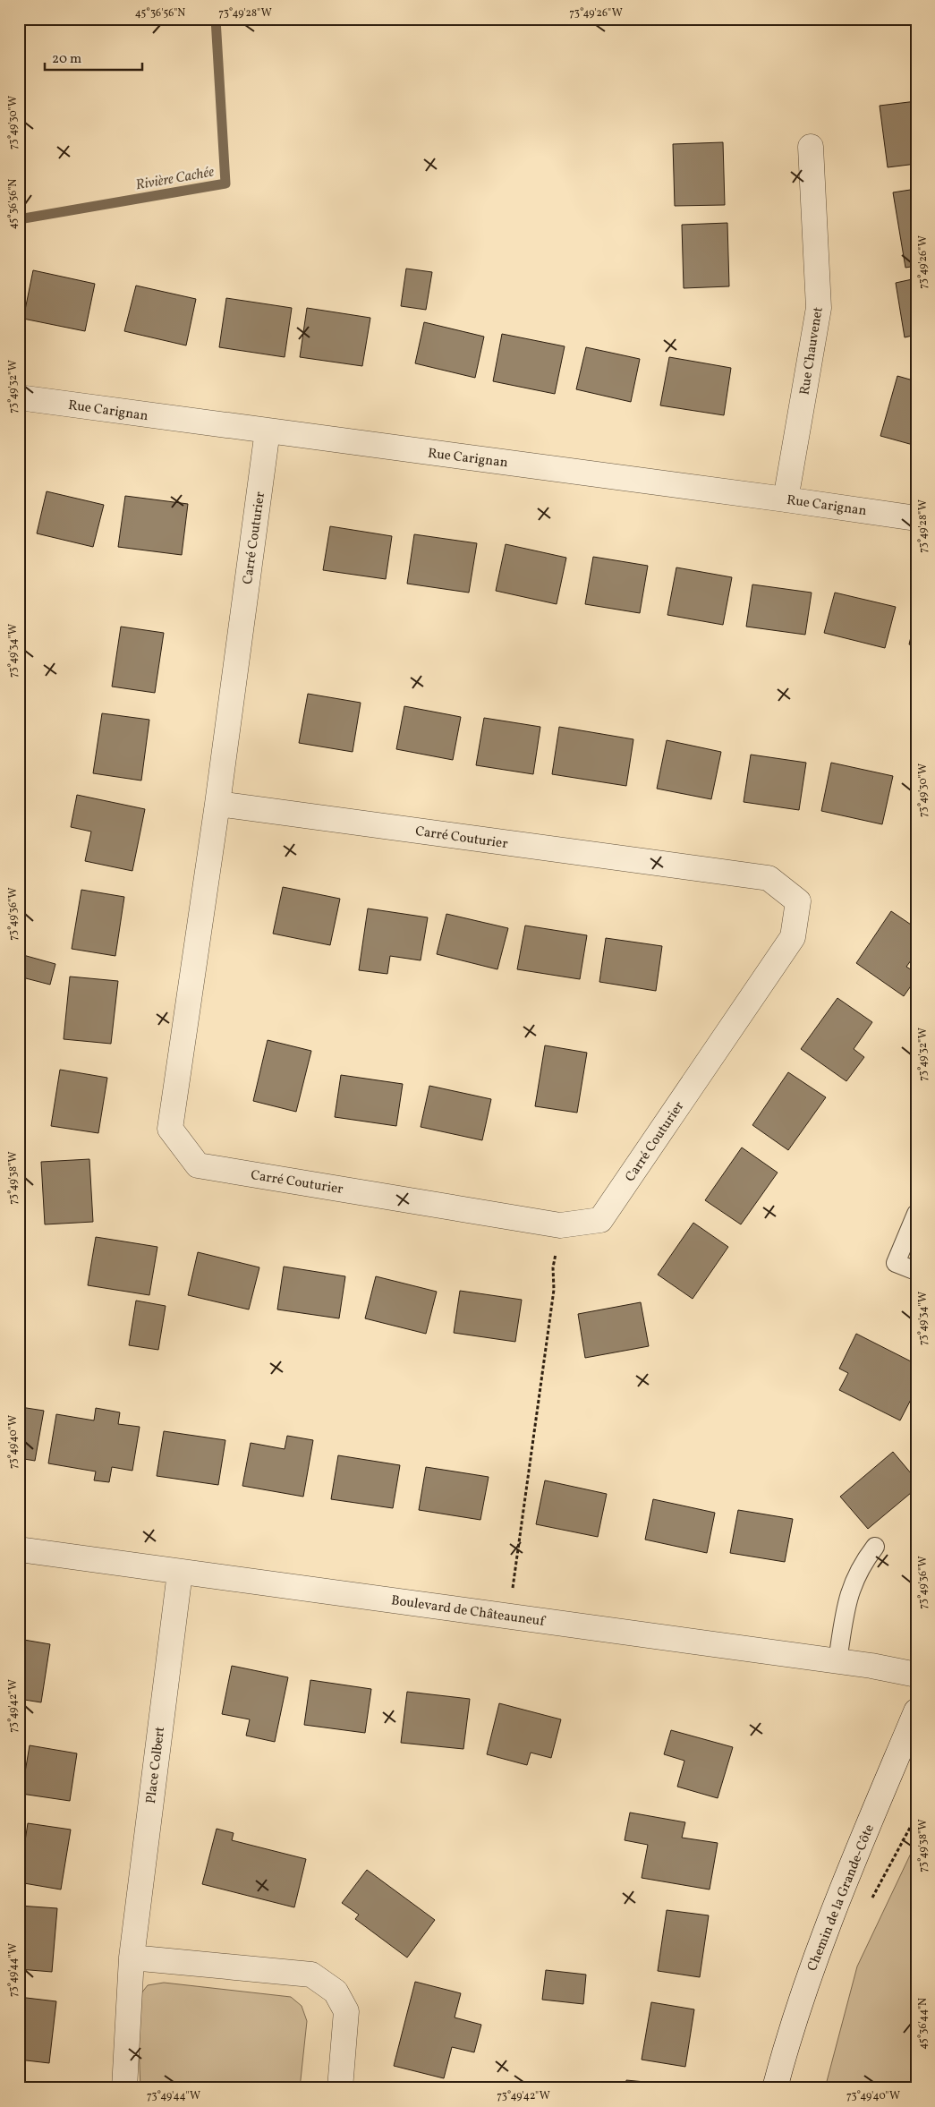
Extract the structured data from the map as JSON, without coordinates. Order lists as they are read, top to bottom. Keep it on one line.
{"streets":{"street":["Rue Chauvenet","Rue Carignan","Carré Couturier","Boulevard de Châteauneuf","Place Colbert","Chemin de la Grande-Côte"]},"crossings":[["Rue Chauvenet","Rue Carignan"],["Rue Carignan","Carré Couturier"],["Boulevard de Châteauneuf","Place Colbert"]],"water":["Rivière Cachée"],"scale_bar":"20 m","coordinates":["45°36'56\"N","73°49'28\"W","73°49'26\"W","73°49'30\"W","73°49'32\"W","73°49'34\"W","73°49'36\"W","73°49'38\"W","73°49'40\"W","73°49'42\"W","73°49'44\"W","45°36'44\"N"]}
